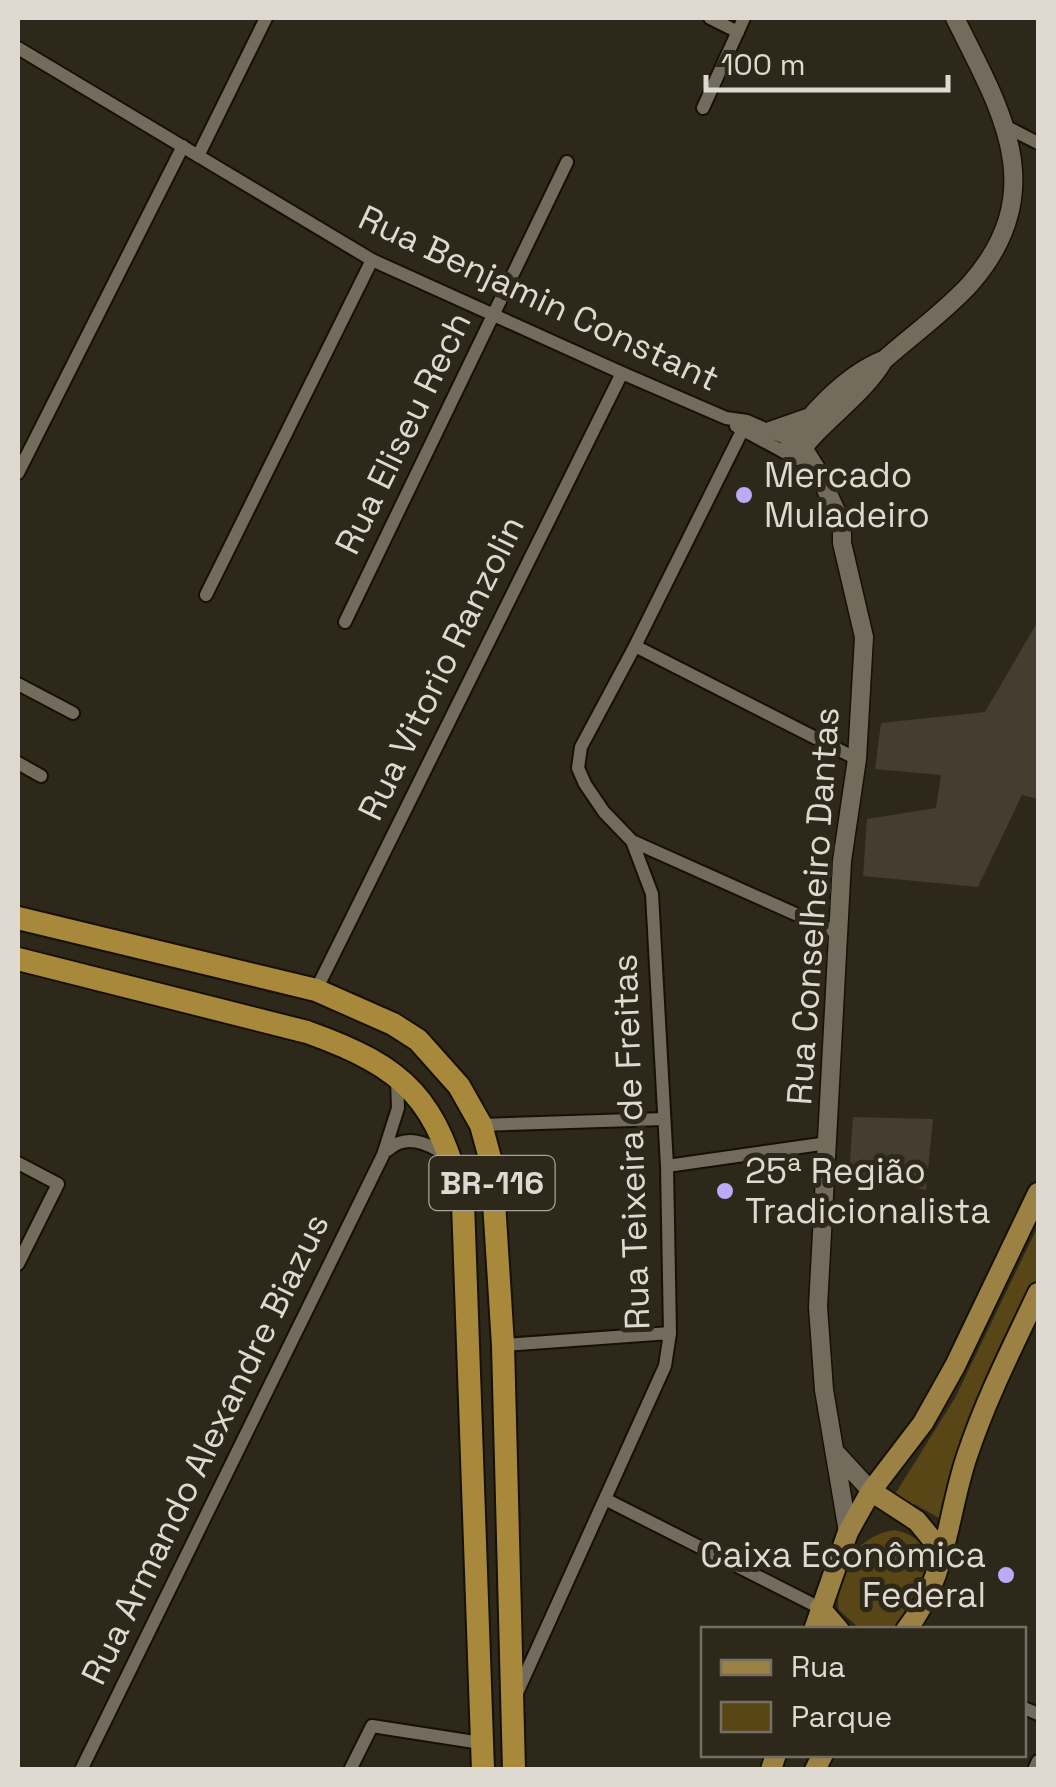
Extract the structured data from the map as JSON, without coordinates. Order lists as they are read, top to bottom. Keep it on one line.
{"streets":{"highway":["BR-116"],"street":["Rua Benjamin Constant","Rua Eliseu Rech","Rua Vitorio Ranzolin","Rua Conselheiro Dantas","Rua Teixeira de Freitas","Rua Armando Alexandre Biazus"]},"crossings":[["Rua Benjamin Constant","Rua Eliseu Rech"],["Rua Benjamin Constant","Rua Vitorio Ranzolin"],["Rua Benjamin Constant","Rua Conselheiro Dantas"],["Rua Vitorio Ranzolin","BR-116"],["Rua Teixeira de Freitas","BR-116"],["BR-116","Rua Armando Alexandre Biazus"]],"places":["Mercado Muladeiro","25ª Região Tradicionalista","Caixa Econômica Federal"],"legend":["Rua","Parque"],"scale_bar":"100 m"}
